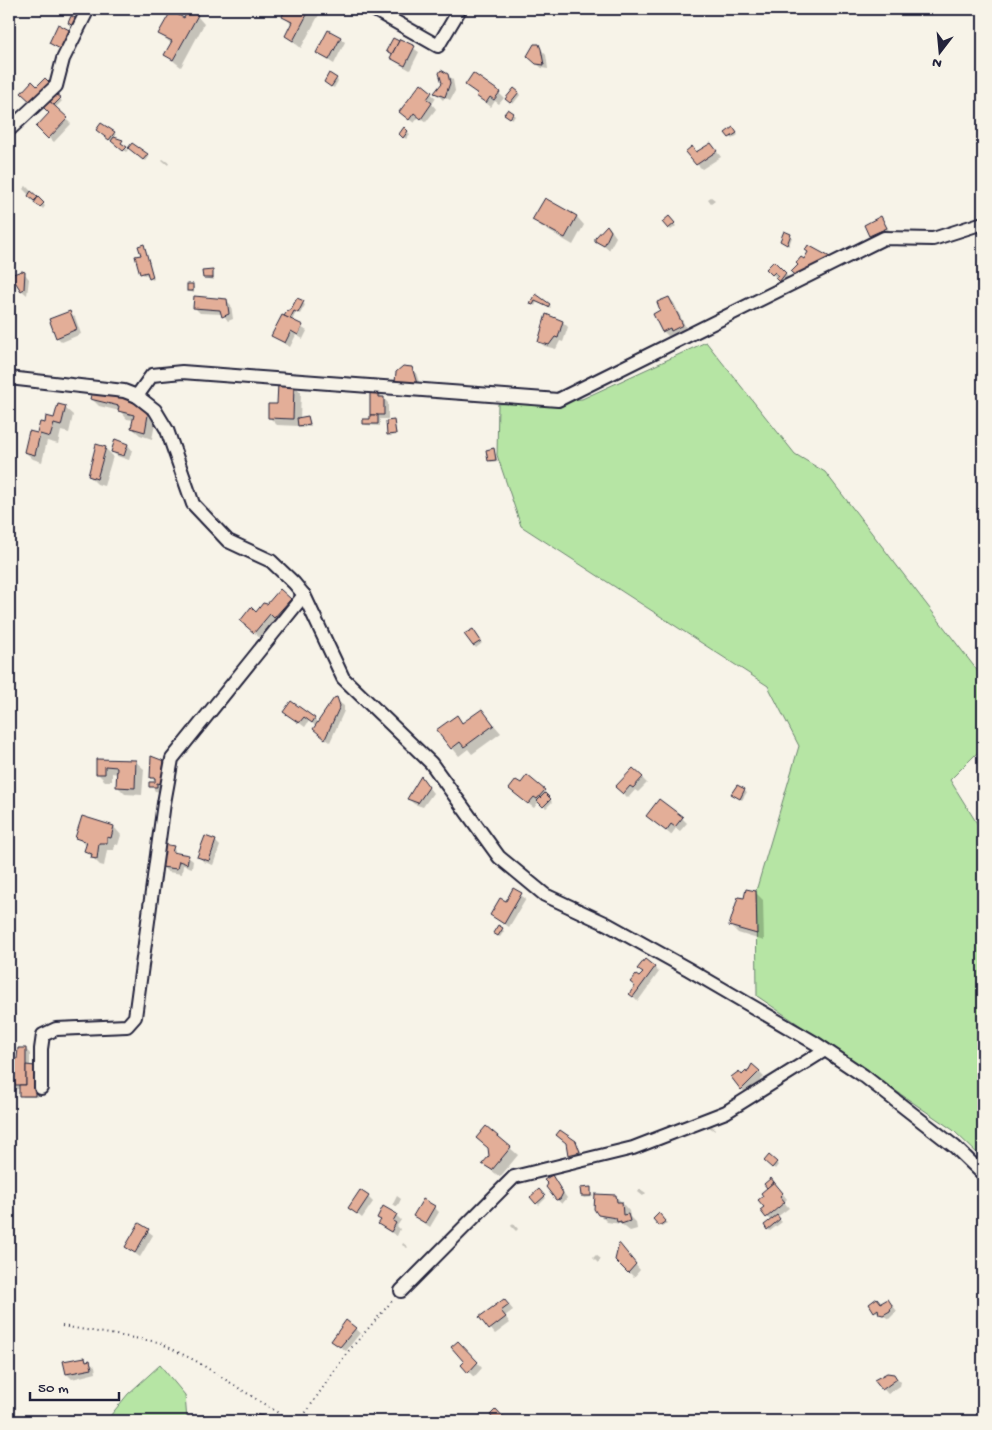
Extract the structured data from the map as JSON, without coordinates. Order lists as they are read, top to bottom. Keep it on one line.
{"scale_bar":"50 m","north":"bottom"}
